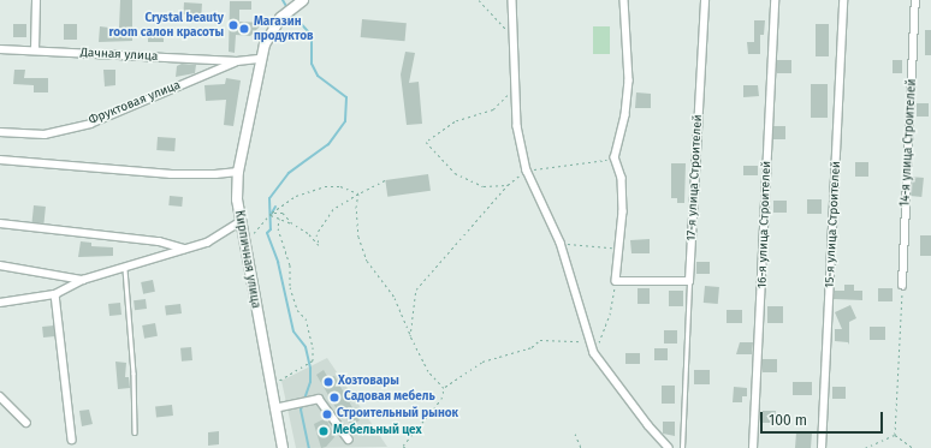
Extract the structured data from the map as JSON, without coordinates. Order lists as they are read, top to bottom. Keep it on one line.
{"streets":{"main road":["Кирпичная улица"],"street":["Дачная улица","Фруктовая улица","14-я улица Строителей","17-я улица Строителей","16-я улица Строителей","15-я улица Строителей"]},"crossings":[["Дачная улица","Фруктовая улица"]],"places":["Crystal beauty room салон красоты","Магазин продуктов","Хозтовары","Садовая мебель","Строительный рынок","Мебельный цех"],"scale_bar":"100 m"}
